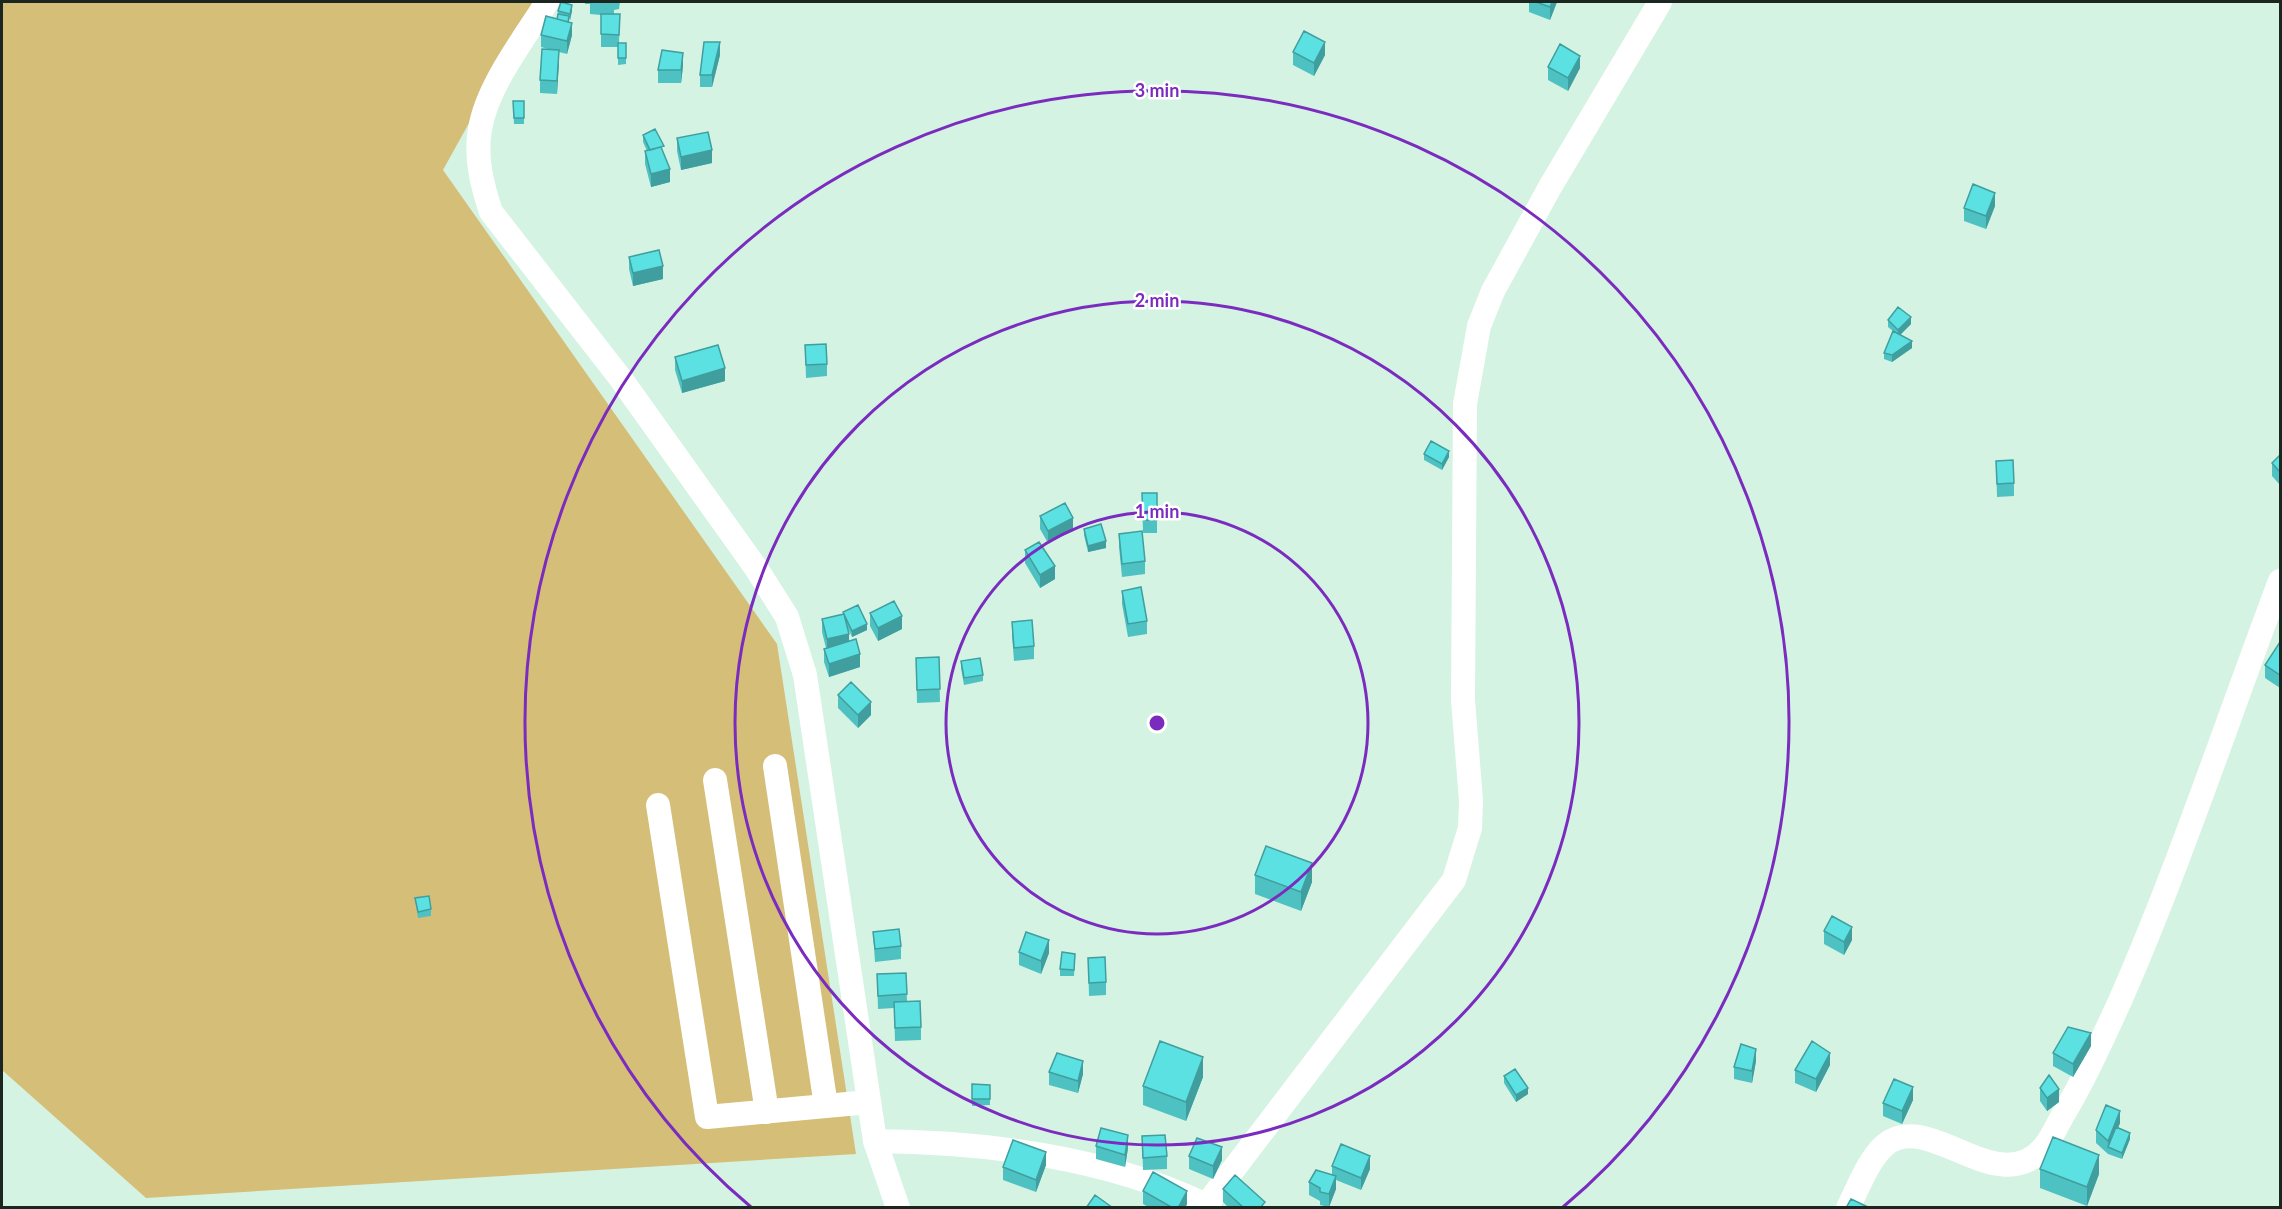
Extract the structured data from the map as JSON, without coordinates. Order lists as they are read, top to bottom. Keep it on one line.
{"rings":["3 min","2 min","1 min"]}
